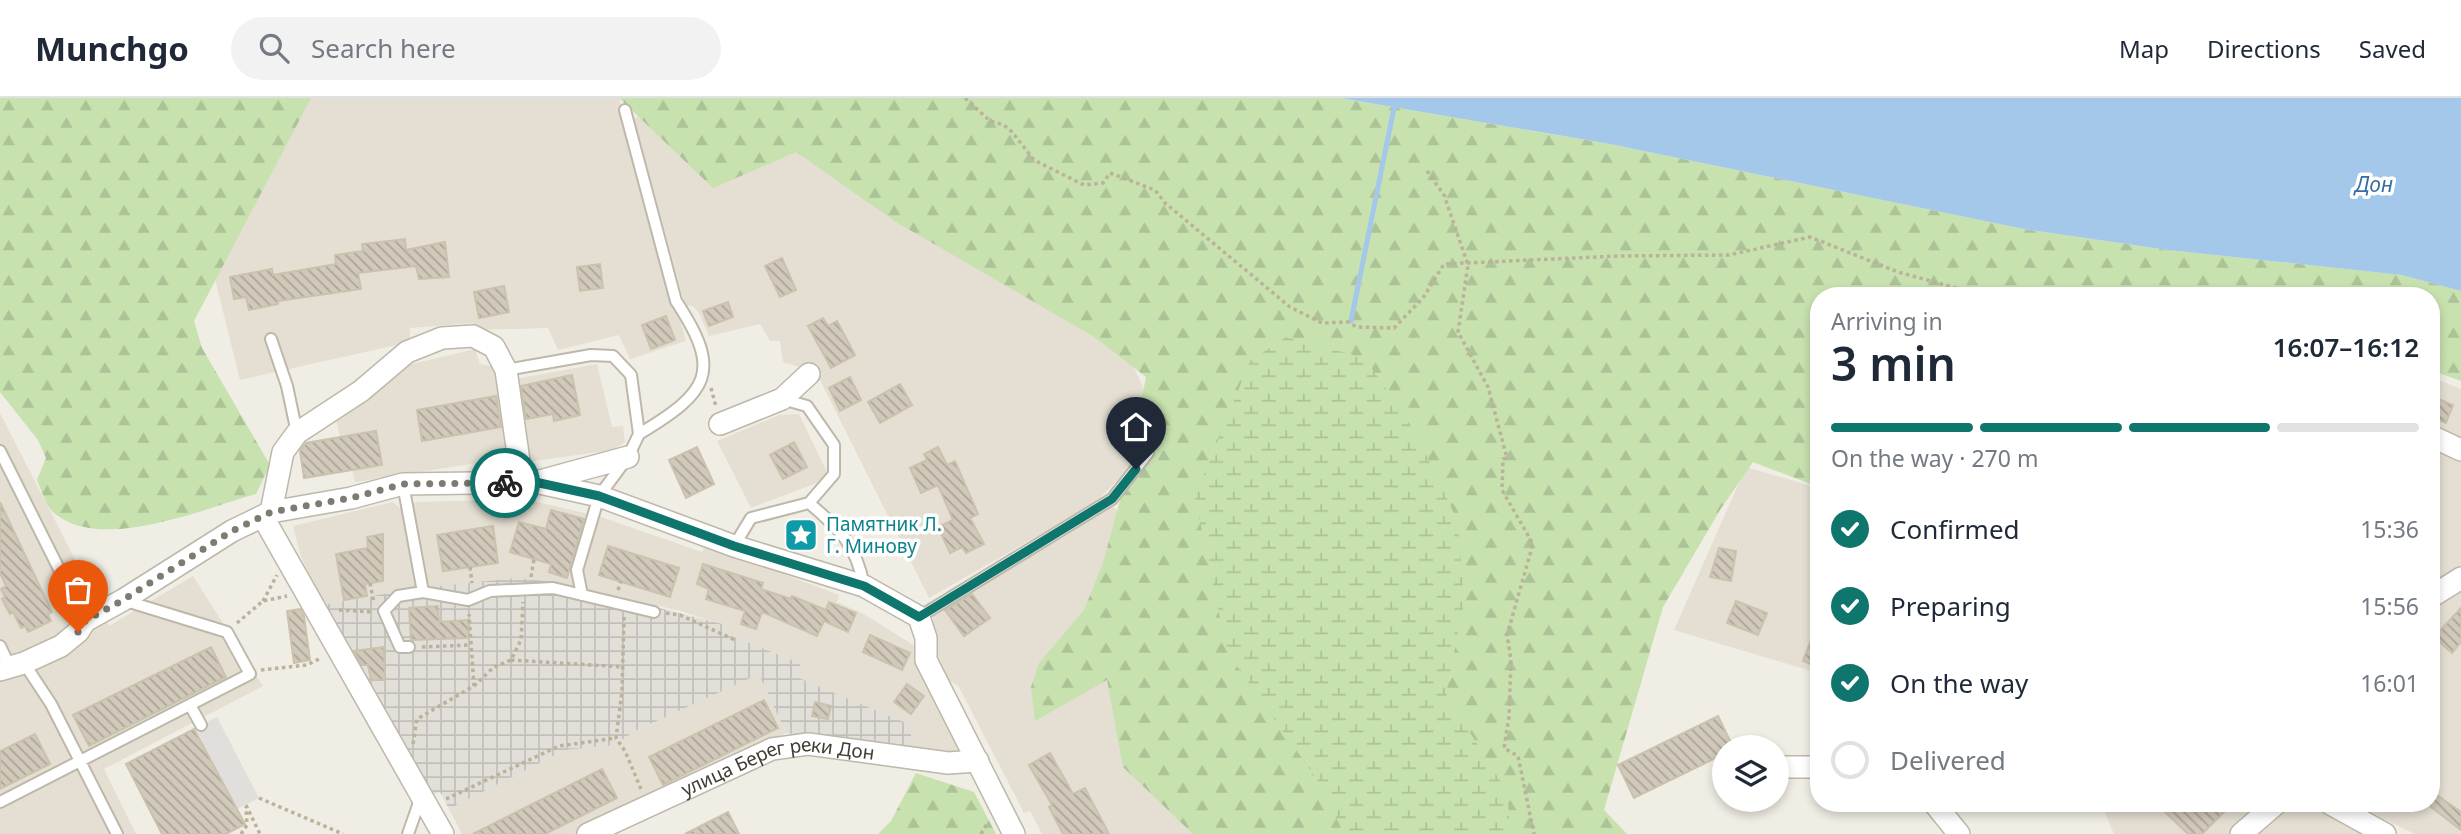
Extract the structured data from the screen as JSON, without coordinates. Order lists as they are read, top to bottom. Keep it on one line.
{"streets":{"street":["улица Берег реки Дон"]},"water":["Дон"],"places":{"place":["Памятник Л. Г. Минову"]},"page":{"header":"Munchgo","search":"Search here","nav":["Map","Directions","Saved"],"heading":["3 min","Arriving in","16:07–16:12"],"bar":"On the way · 270 m","list":[["Confirmed","15:36"],["Preparing","15:56"],["On the way","16:01"],"Delivered"]}}
